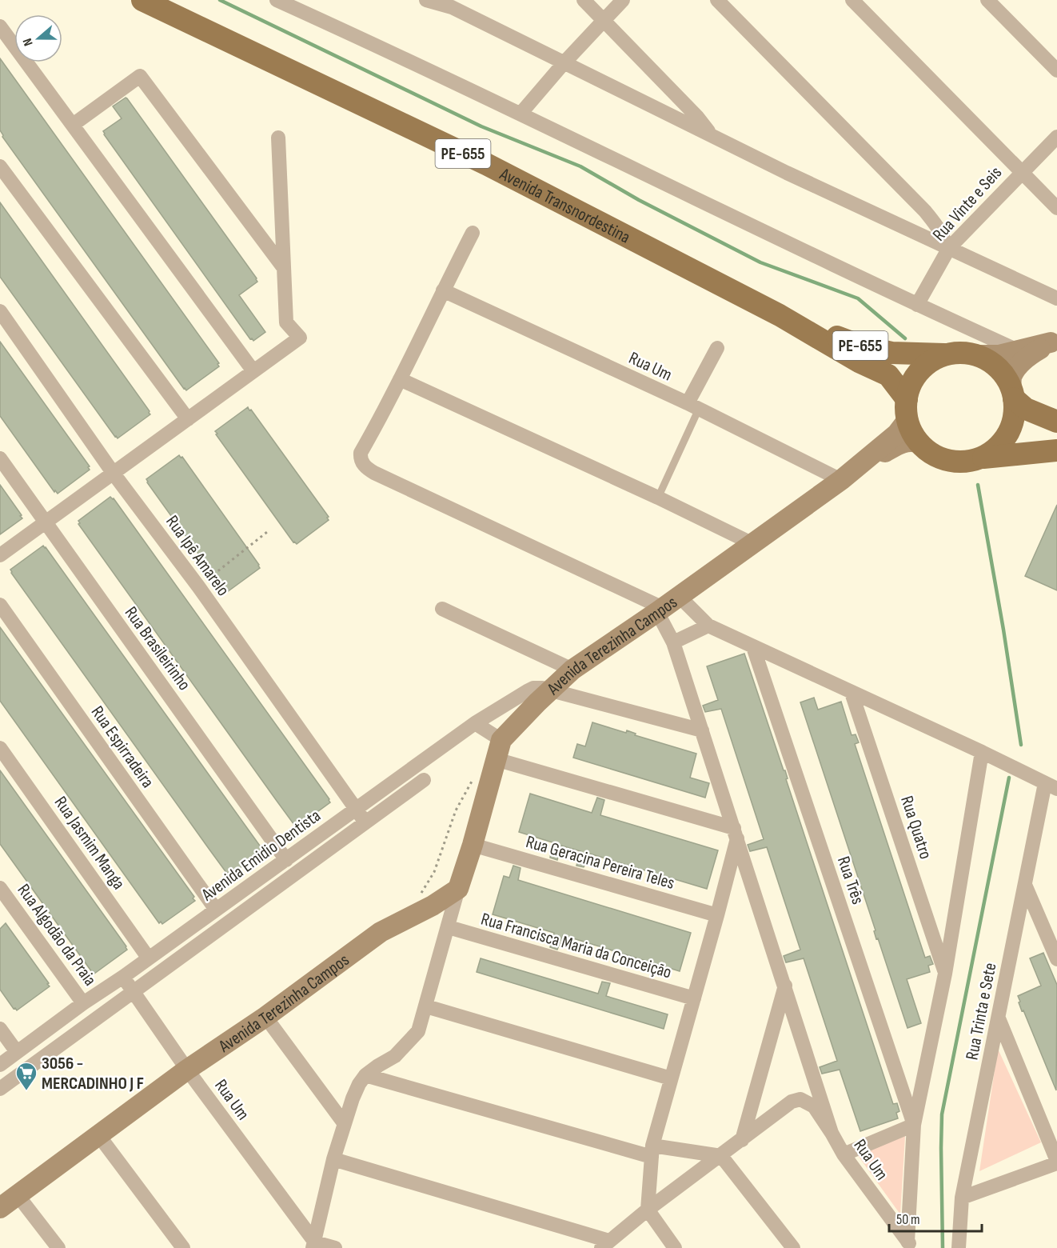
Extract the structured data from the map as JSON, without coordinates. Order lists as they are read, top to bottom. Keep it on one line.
{"streets":{"main road":["PE-655","Avenida Transnordestina"],"street":["Rua Vinte e Seis","Rua Um","Rua Ipê Amarelo","Avenida Terezinha Campos","Rua Brasileirinho","Rua Espirradeira","Rua Quatro","Rua Jasmim Manga","Avenida Emidio Dentista","Rua Geracina Pereira Teles","Rua Três","Rua Algodão da Praia","Rua Francisca Maria da Conceição","Rua Trinta e Sete"]},"crossings":[["Rua Um","Avenida Terezinha Campos"],["Rua Um","Avenida Emidio Dentista"],["Rua Ipê Amarelo","Avenida Emidio Dentista"],["Avenida Terezinha Campos","Avenida Emidio Dentista"],["Avenida Terezinha Campos","Rua Geracina Pereira Teles"],["Rua Brasileirinho","Avenida Emidio Dentista"],["Rua Espirradeira","Avenida Emidio Dentista"],["Rua Jasmim Manga","Avenida Emidio Dentista"],["Avenida Emidio Dentista","Rua Algodão da Praia"]],"places":{"supermarket":["3056 - MERCADINHO J F"]},"scale_bar":"50 m","north":"left"}
